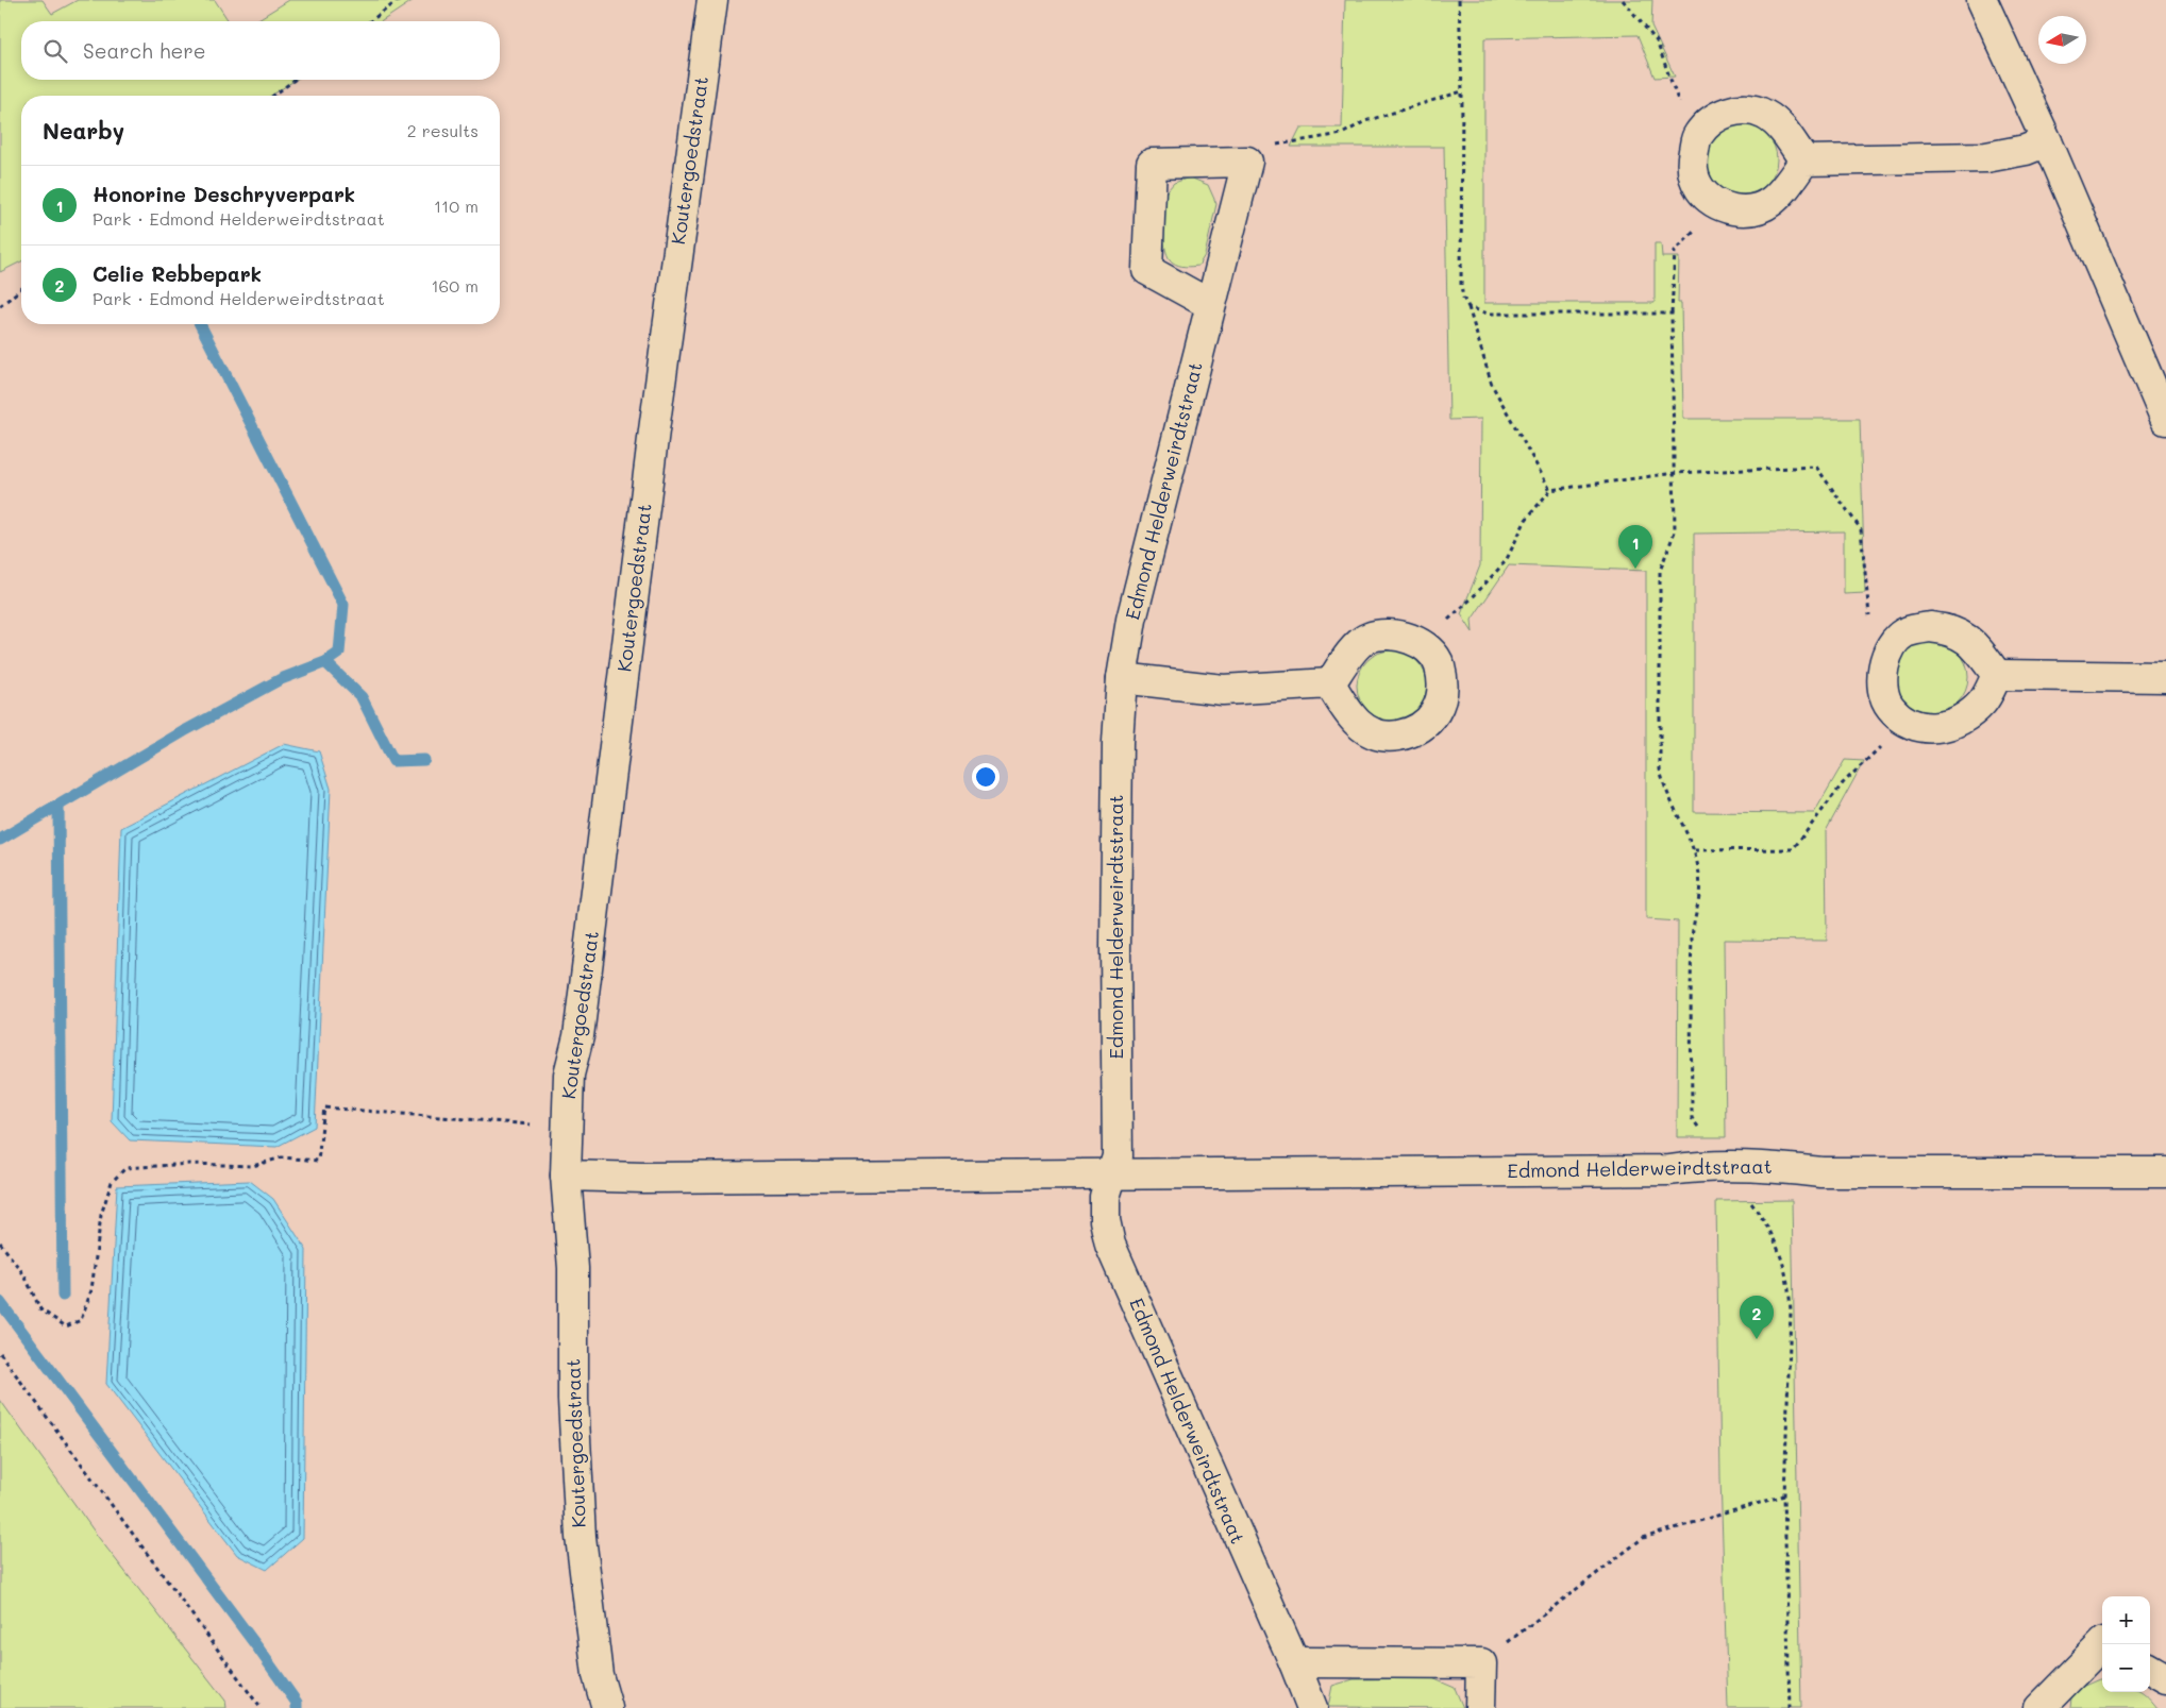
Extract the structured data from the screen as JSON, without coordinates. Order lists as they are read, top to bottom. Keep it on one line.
{"streets":{"street":["Koutergoedstraat","Edmond Helderweirdtstraat"]},"crossings":[["Koutergoedstraat","Edmond Helderweirdtstraat"]],"north":"left","page":{"search":"Search here","heading":["Nearby","2 results"],"list":[{"mark":"1","name":"Honorine Deschryverpark","note":"Park · Edmond Helderweirdtstraat","value":"110 m"},{"mark":"2","name":"Celie Rebbepark","note":"Park · Edmond Helderweirdtstraat","value":"160 m"}],"pins":["1","2"],"map_buttons":["+","−"]}}
